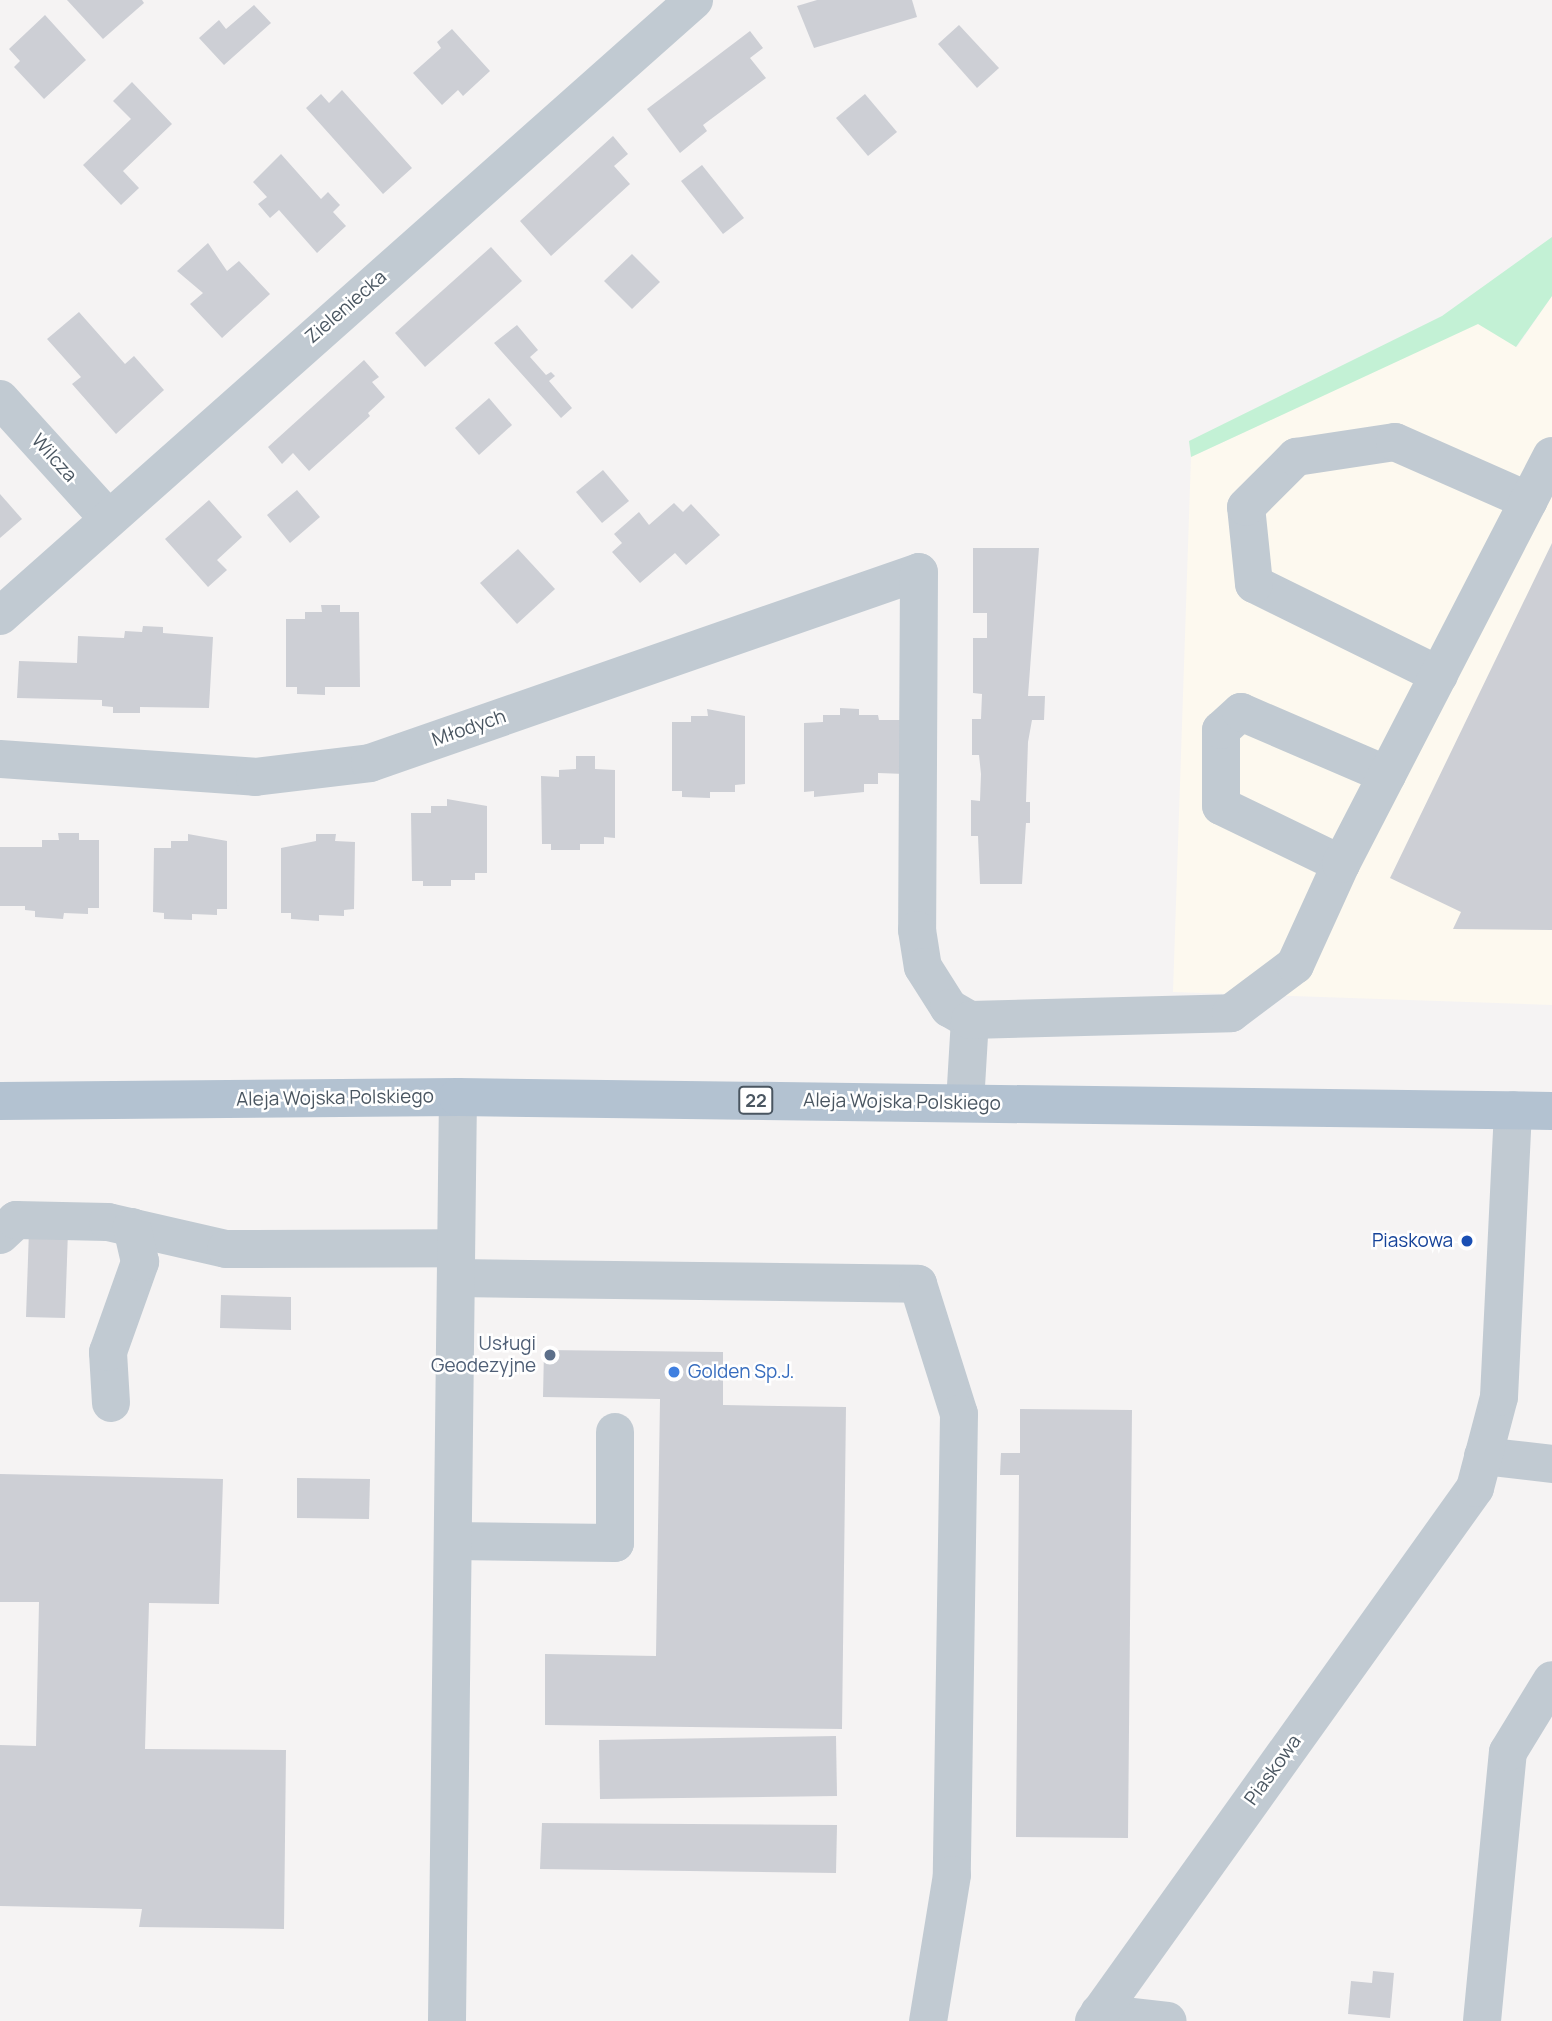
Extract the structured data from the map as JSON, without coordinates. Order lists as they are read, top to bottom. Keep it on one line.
{"streets":{"main road":["Aleja Wojska Polskiego","22"],"street":["Zieleniecka","Wilcza","Młodych","Piaskowa"]},"crossings":[["Zieleniecka","Wilcza"],["Aleja Wojska Polskiego","Piaskowa"]],"places":["Piaskowa","Usługi Geodezyjne","Golden Sp.J."]}
